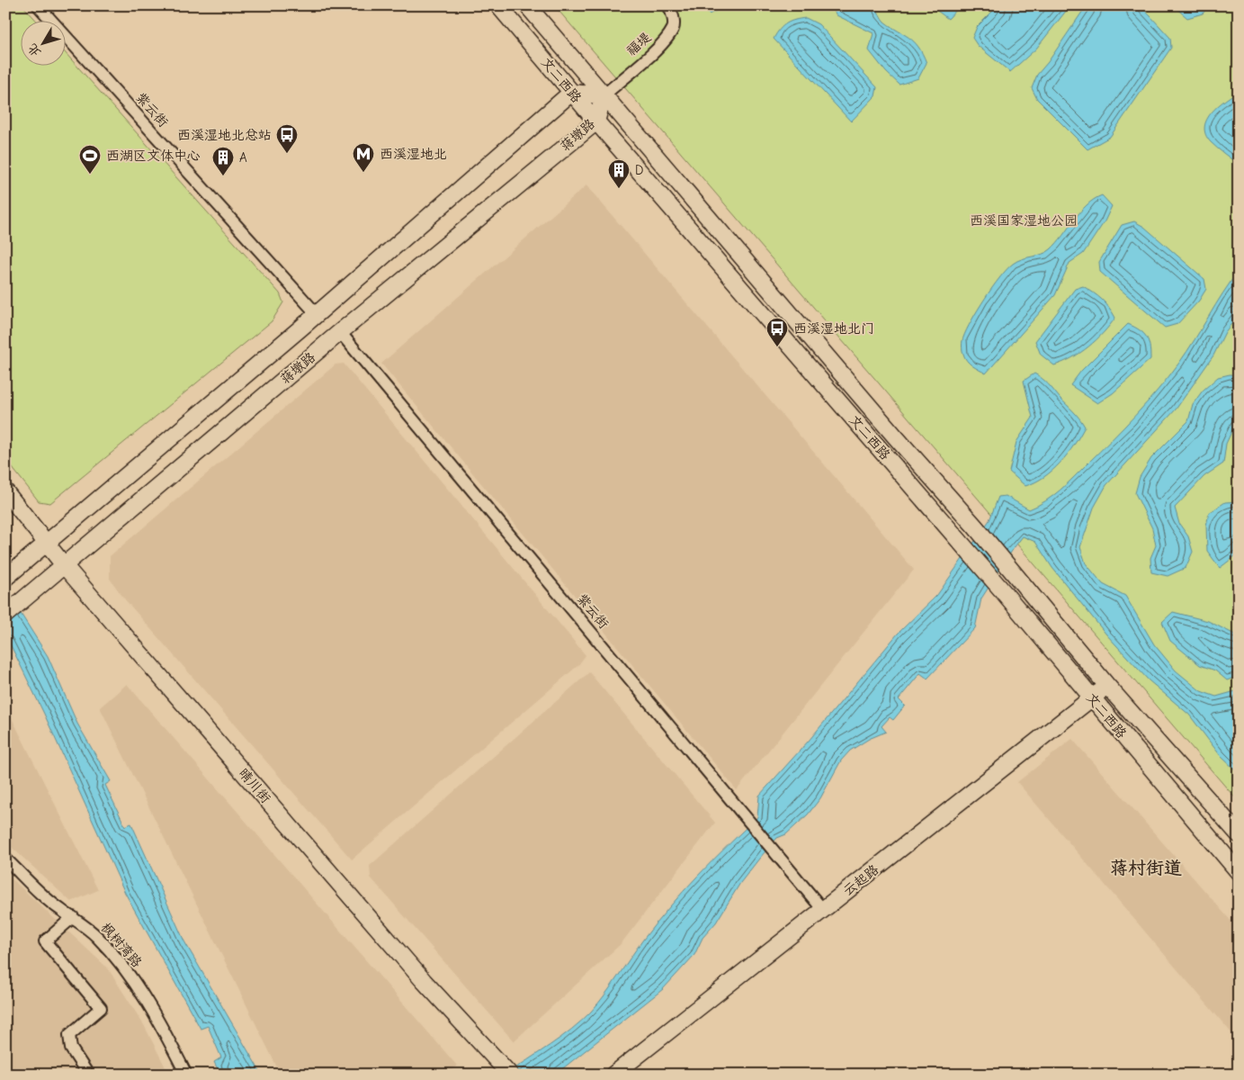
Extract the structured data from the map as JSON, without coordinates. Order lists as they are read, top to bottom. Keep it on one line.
{"streets":{"main road":["文二西路","蒋墩路","晴川街","云起路"],"street":["福堤","紫云街","枫树湾路"]},"crossings":[["福堤","文二西路"],["福堤","蒋墩路"],["文二西路","蒋墩路"],["文二西路","云起路"],["紫云街","蒋墩路"],["紫云街","云起路"],["蒋墩路","晴川街"]],"districts":["蒋村街道"],"parks":["西溪国家湿地公园"],"places":{"bus stop":["西溪湿地北总站","西溪湿地北门"],"metro station":["西溪湿地北"],"sports":["西湖区文体中心"],"building":["A","D"]},"north":"bottom left"}
